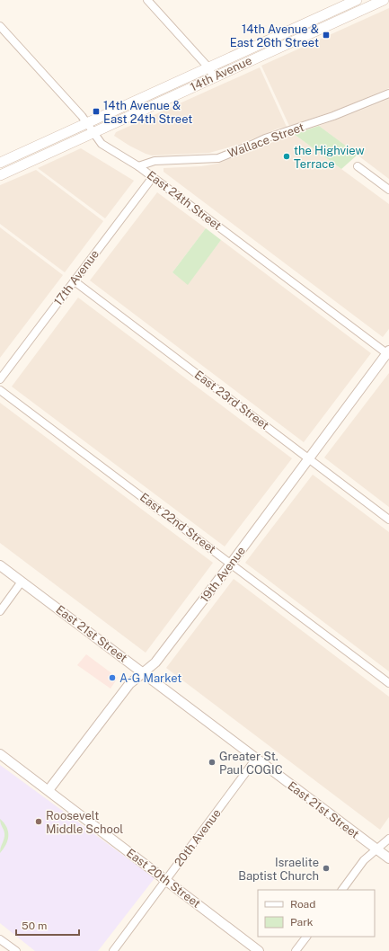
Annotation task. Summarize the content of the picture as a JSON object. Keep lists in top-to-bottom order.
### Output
{
  "streets": {
    "main road": ["14th Avenue"],
    "street": [
      "Wallace Street",
      "East 24th Street",
      "17th Avenue",
      "East 23rd Street",
      "East 22nd Street",
      "19th Avenue",
      "East 21st Street",
      "20th Avenue",
      "East 20th Street"
    ]
  },
  "crossings": [
    ["14th Avenue", "East 24th Street"],
    ["Wallace Street", "East 24th Street"],
    ["East 24th Street", "17th Avenue"],
    ["East 24th Street", "19th Avenue"],
    ["17th Avenue", "East 23rd Street"],
    ["East 23rd Street", "19th Avenue"],
    ["East 22nd Street", "19th Avenue"],
    ["19th Avenue", "East 21st Street"],
    ["19th Avenue", "East 20th Street"],
    ["East 21st Street", "20th Avenue"],
    ["20th Avenue", "East 20th Street"]
  ],
  "places": {
    "transit": ["14th Avenue & East 26th Street", "14th Avenue & East 24th Street"],
    "other": [
      "the Highview Terrace",
      "A-G Market",
      "Greater St. Paul COGIC",
      "Roosevelt Middle School",
      "Israelite Baptist Church"
    ]
  },
  "legend": ["Road", "Park"],
  "scale_bar": "50 m"
}
